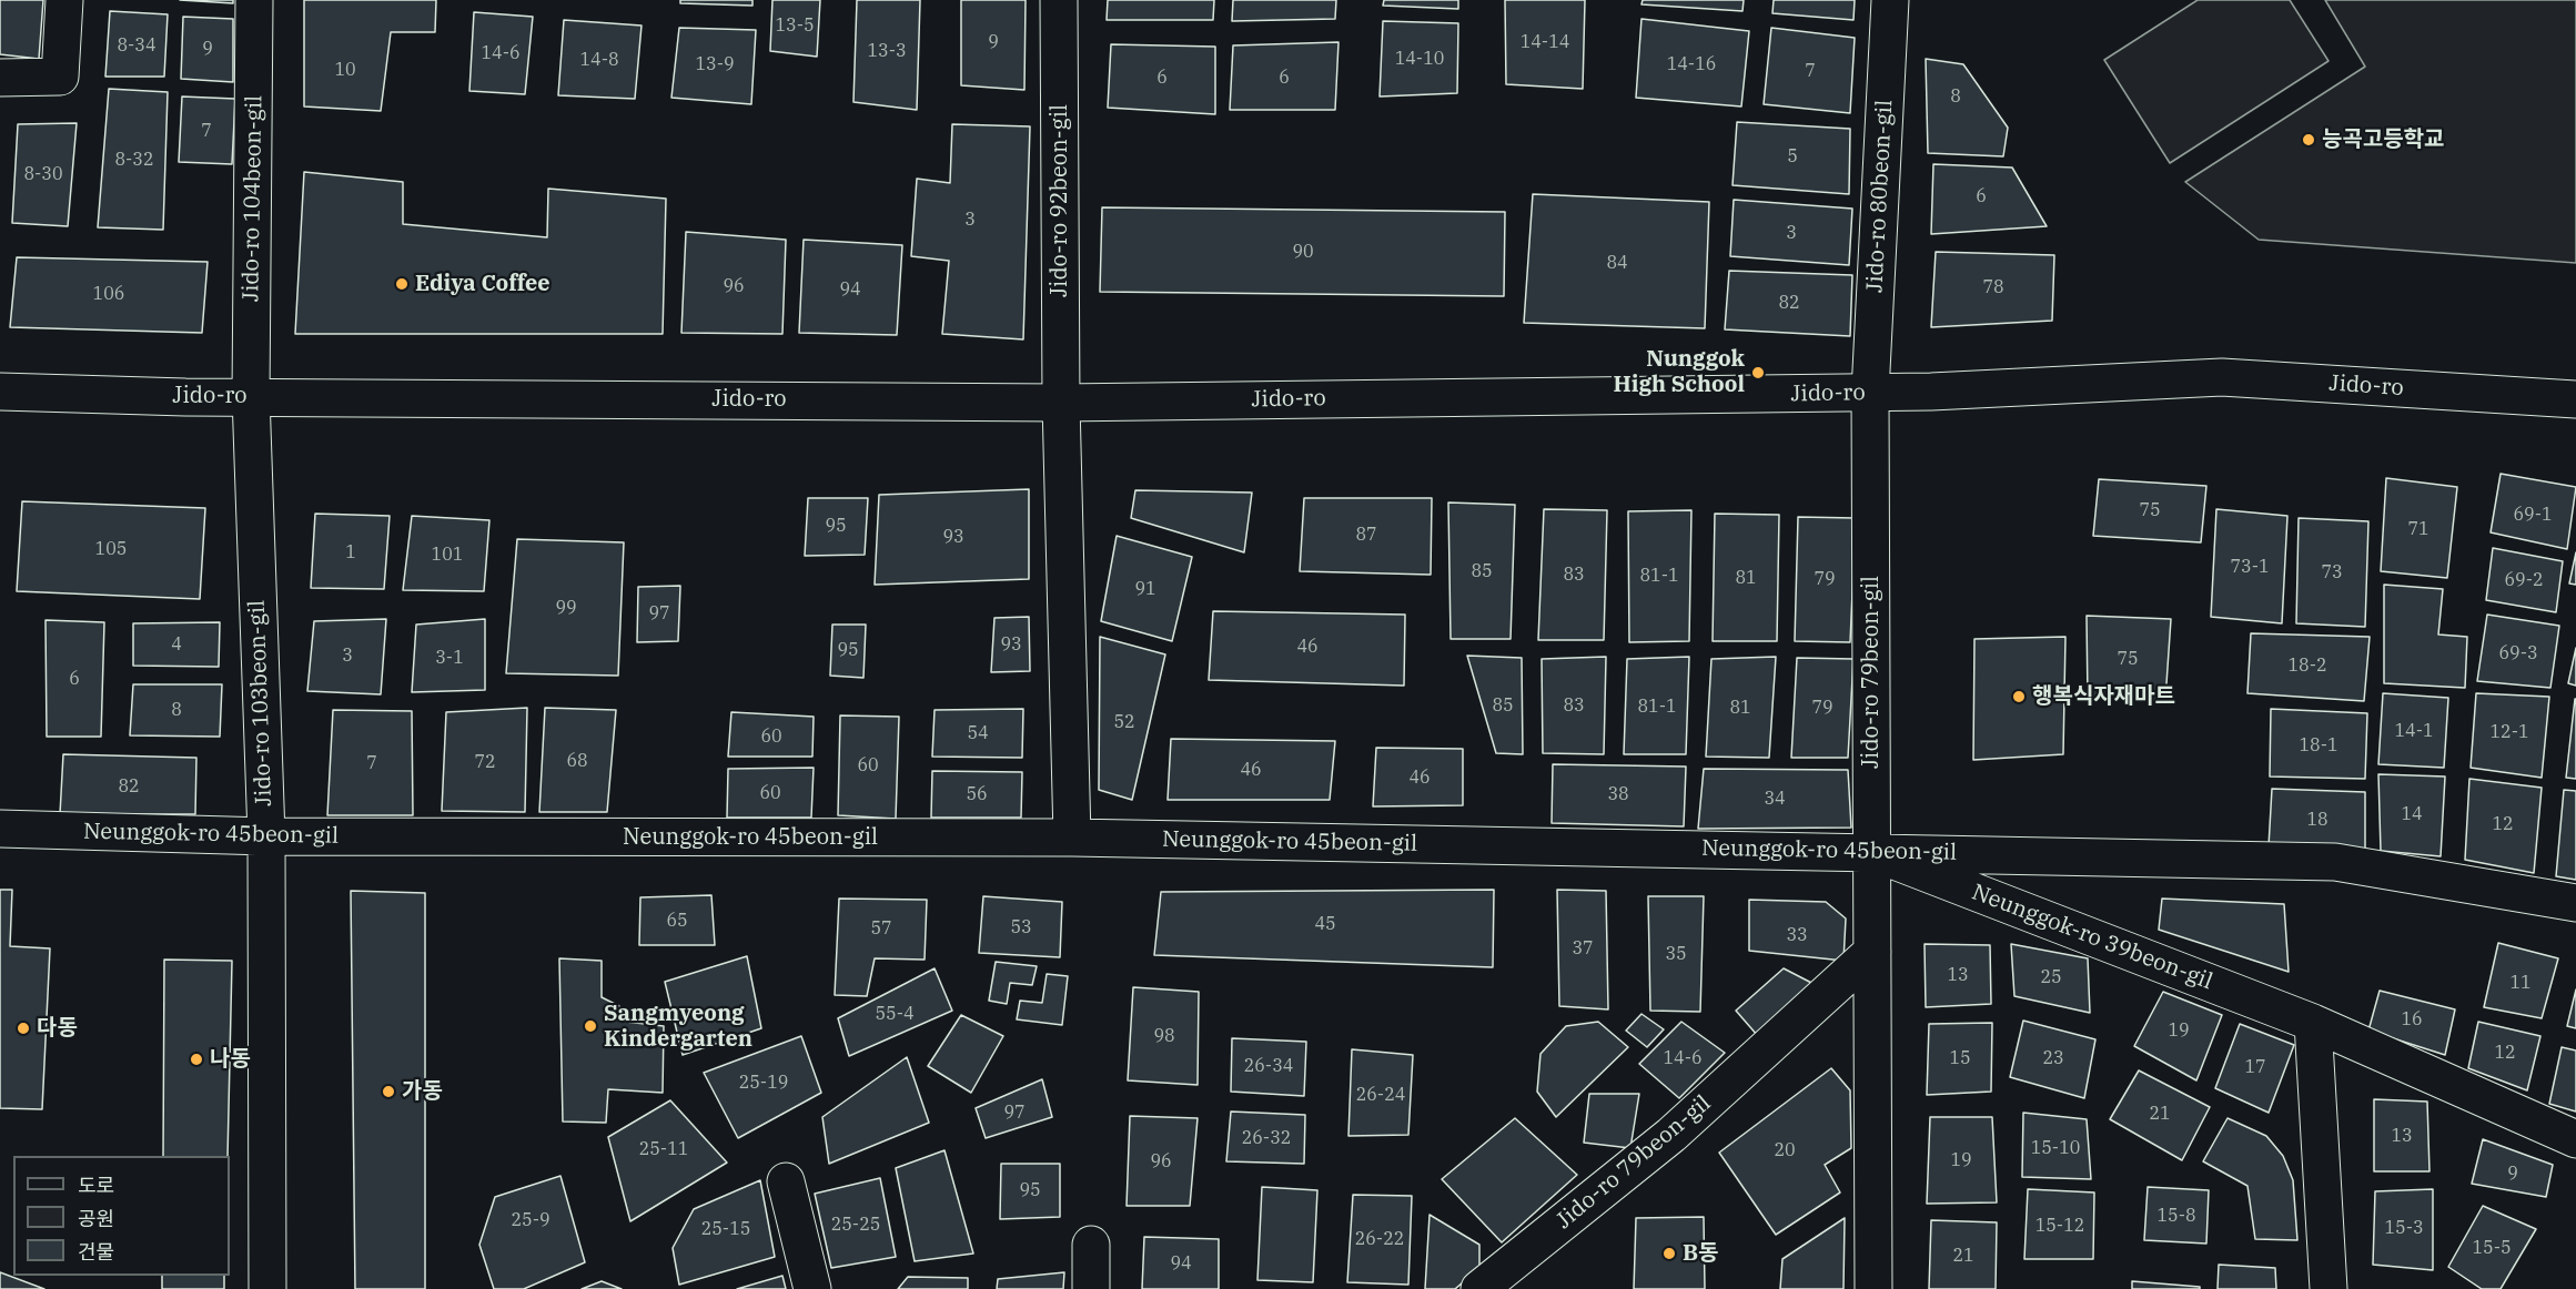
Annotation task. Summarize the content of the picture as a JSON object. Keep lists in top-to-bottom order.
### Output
{
  "streets": {
    "street": [
      "Jido-ro 80beon-gil",
      "Jido-ro 104beon-gil",
      "Jido-ro 92beon-gil",
      "Jido-ro",
      "Jido-ro 79beon-gil",
      "Jido-ro 103beon-gil",
      "Neunggok-ro 45beon-gil",
      "Neunggok-ro 39beon-gil"
    ]
  },
  "crossings": [
    ["Jido-ro 80beon-gil", "Jido-ro"],
    ["Jido-ro 80beon-gil", "Jido-ro 79beon-gil"],
    ["Jido-ro 104beon-gil", "Jido-ro"],
    ["Jido-ro 104beon-gil", "Jido-ro 103beon-gil"],
    ["Jido-ro 92beon-gil", "Jido-ro"],
    ["Jido-ro 92beon-gil", "Neunggok-ro 45beon-gil"],
    ["Jido-ro", "Jido-ro 79beon-gil"],
    ["Jido-ro", "Jido-ro 103beon-gil"],
    ["Jido-ro 79beon-gil", "Neunggok-ro 45beon-gil"],
    ["Jido-ro 79beon-gil", "Neunggok-ro 39beon-gil"],
    ["Jido-ro 103beon-gil", "Neunggok-ro 45beon-gil"],
    ["Neunggok-ro 45beon-gil", "Neunggok-ro 39beon-gil"]
  ],
  "places": [
    "능곡고등학교",
    "Ediya Coffee",
    "Nunggok High School",
    "행복식자재마트",
    "Sangmyeong Kindergarten",
    "다동",
    "나동",
    "가동",
    "B동"
  ],
  "house_numbers": [
    "13-5",
    "9",
    "14-14",
    "8-34",
    "9",
    "13-3",
    "14-6",
    "14-10",
    "14-8",
    "13-9",
    "14-16",
    "10",
    "7",
    "6",
    "6",
    "8",
    "7",
    "5",
    "8-32",
    "8-30",
    "6",
    "3",
    "3",
    "90",
    "84",
    "96",
    "78",
    "94",
    "106",
    "82",
    "75",
    "69-1",
    "95",
    "71",
    "87",
    "93",
    "105",
    "1",
    "101",
    "73-1",
    "85",
    "73",
    "83",
    "81-1",
    "81",
    "79",
    "69-2",
    "91",
    "99",
    "97",
    "4",
    "93",
    "46",
    "95",
    "69-3",
    "3",
    "3-1",
    "75",
    "18-2",
    "6",
    "85",
    "83",
    "81-1",
    "81",
    "79",
    "8",
    "52",
    "14-1",
    "12-1",
    "54",
    "60",
    "18-1",
    "68",
    "72",
    "7",
    "60",
    "46",
    "46",
    "82",
    "60",
    "56",
    "38",
    "34",
    "14",
    "18",
    "12",
    "65",
    "45",
    "53",
    "57",
    "33",
    "37",
    "35",
    "13",
    "25",
    "11",
    "55-4",
    "16",
    "19",
    "98",
    "12",
    "14-6",
    "15",
    "23",
    "26-34",
    "17",
    "25-19",
    "26-24",
    "97",
    "21",
    "13",
    "26-32",
    "15-10",
    "25-11",
    "20",
    "19",
    "96",
    "9",
    "95",
    "15-8",
    "25-9",
    "25-25",
    "15-12",
    "15-3",
    "25-15",
    "26-22",
    "15-5",
    "21",
    "94"
  ],
  "legend": ["도로", "공원", "건물"]
}
